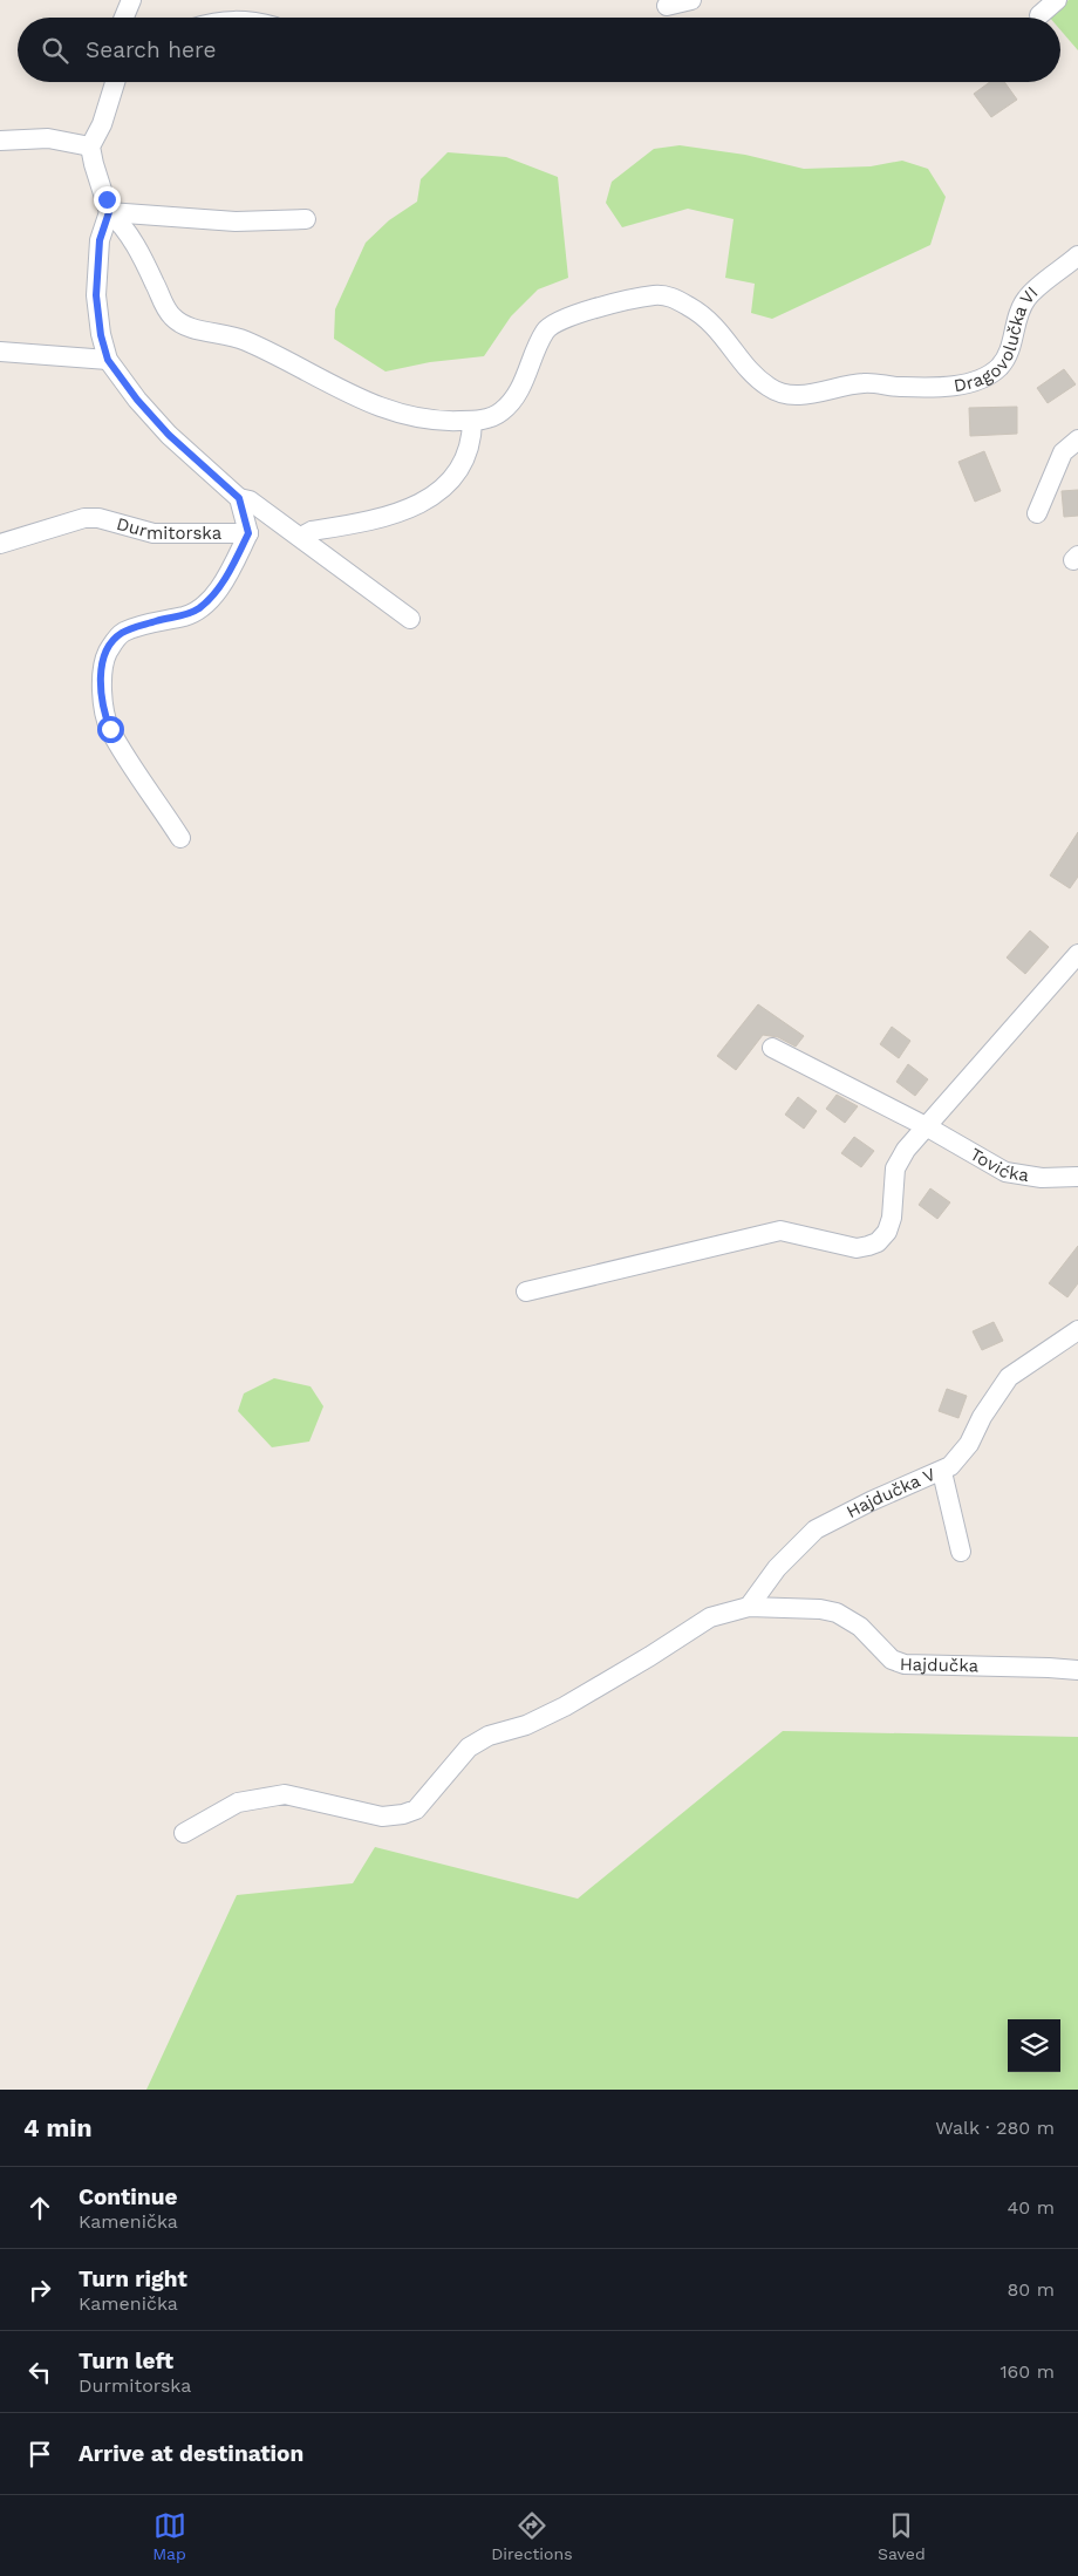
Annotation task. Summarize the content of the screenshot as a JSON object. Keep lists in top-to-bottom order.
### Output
{
  "streets": {
    "street": [
      "Dragovolučka VI",
      "Durmitorska",
      "Tovićka",
      "Hajdučka V",
      "Hajdučka"
    ]
  },
  "crossings": [
    ["Hajdučka V", "Hajdučka"]
  ],
  "page": {
    "search": "Search here",
    "heading": ["4 min", "Walk · 280 m"],
    "list": [
      ["Continue", "Kamenička", "40 m"],
      ["Turn right", "Kamenička", "80 m"],
      ["Turn left", "Durmitorska", "160 m"],
      "Arrive at destination"
    ],
    "nav": ["Map", "Directions", "Saved"]
  }
}
